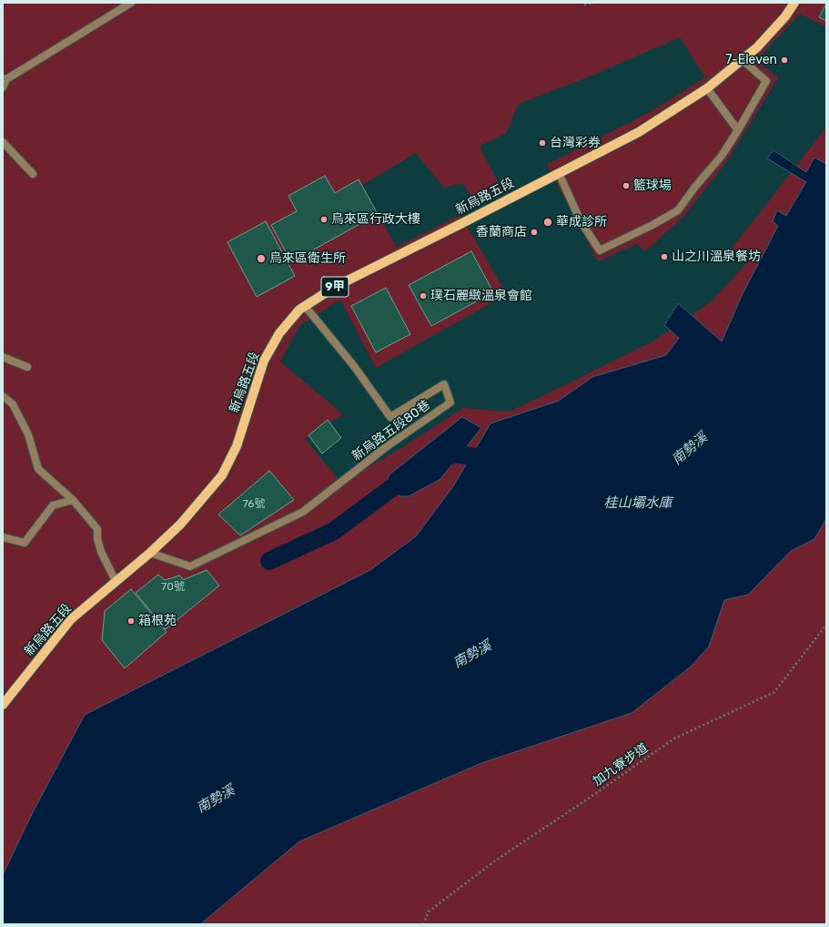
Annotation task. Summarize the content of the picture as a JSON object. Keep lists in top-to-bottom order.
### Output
{
  "streets": {
    "main road": ["新烏路五段", "9甲"],
    "street": ["新烏路五段80巷"],
    "path": ["加九寮步道"]
  },
  "crossings": [
    ["新烏路五段", "新烏路五段80巷"]
  ],
  "water": ["南勢溪", "桂山壩水庫"],
  "places": [
    "7-Eleven",
    "台灣彩券",
    "籃球場",
    "烏來區行政大樓",
    "華成診所",
    "香蘭商店",
    "山之川溫泉餐坊",
    "烏來區衛生所",
    "璞石麗緻溫泉會館",
    "箱根苑"
  ],
  "house_numbers": ["76號", "70號"]
}
